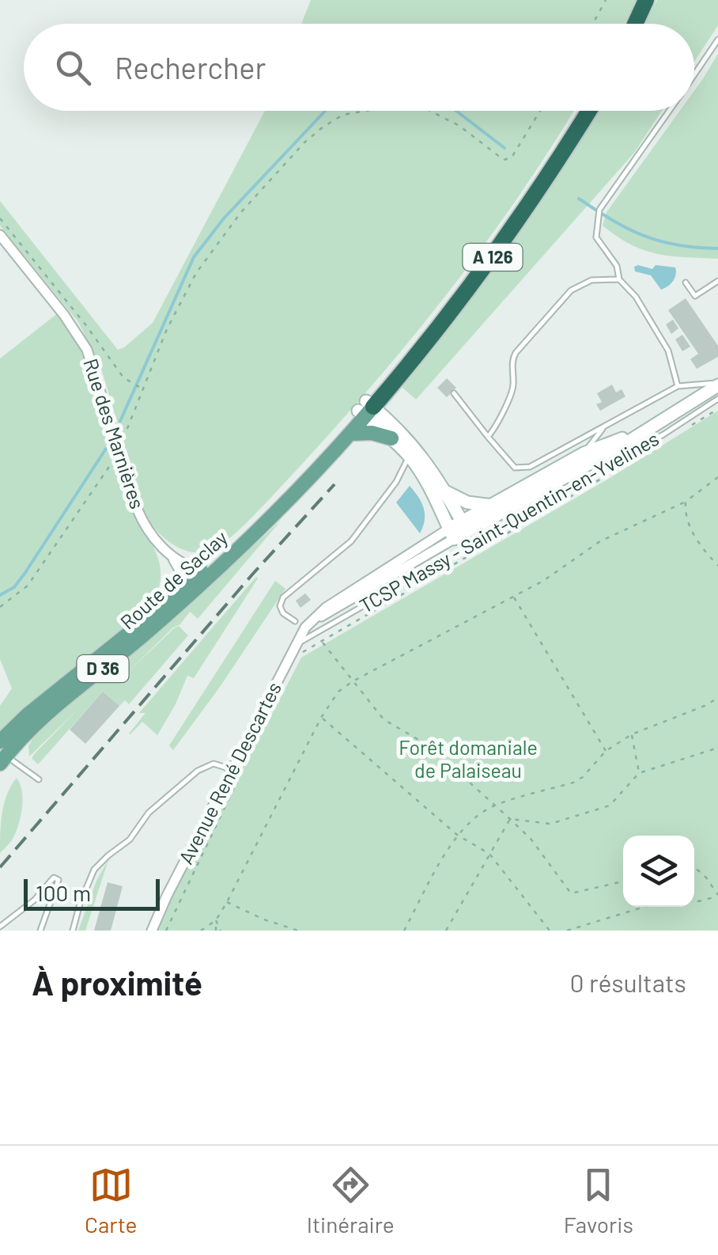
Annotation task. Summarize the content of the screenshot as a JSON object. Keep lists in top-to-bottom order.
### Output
{
  "streets": {
    "highway": ["A 126"],
    "main road": ["Route de Saclay", "D 36"],
    "street": ["Rue des Marnières", "Avenue René Descartes"],
    "lane": ["TCSP Massy - Saint-Quentin-en-Yvelines"]
  },
  "crossings": [
    ["A 126", "Route de Saclay"],
    ["Rue des Marnières", "Route de Saclay"],
    ["TCSP Massy - Saint-Quentin-en-Yvelines", "Avenue René Descartes"]
  ],
  "parks": ["Forêt domaniale de Palaiseau"],
  "scale_bar": "100 m",
  "page": {
    "search": "Rechercher",
    "scale": "100 m",
    "heading": ["À proximité", "0 résultats"],
    "nav": ["Carte", "Itinéraire", "Favoris"]
  }
}
